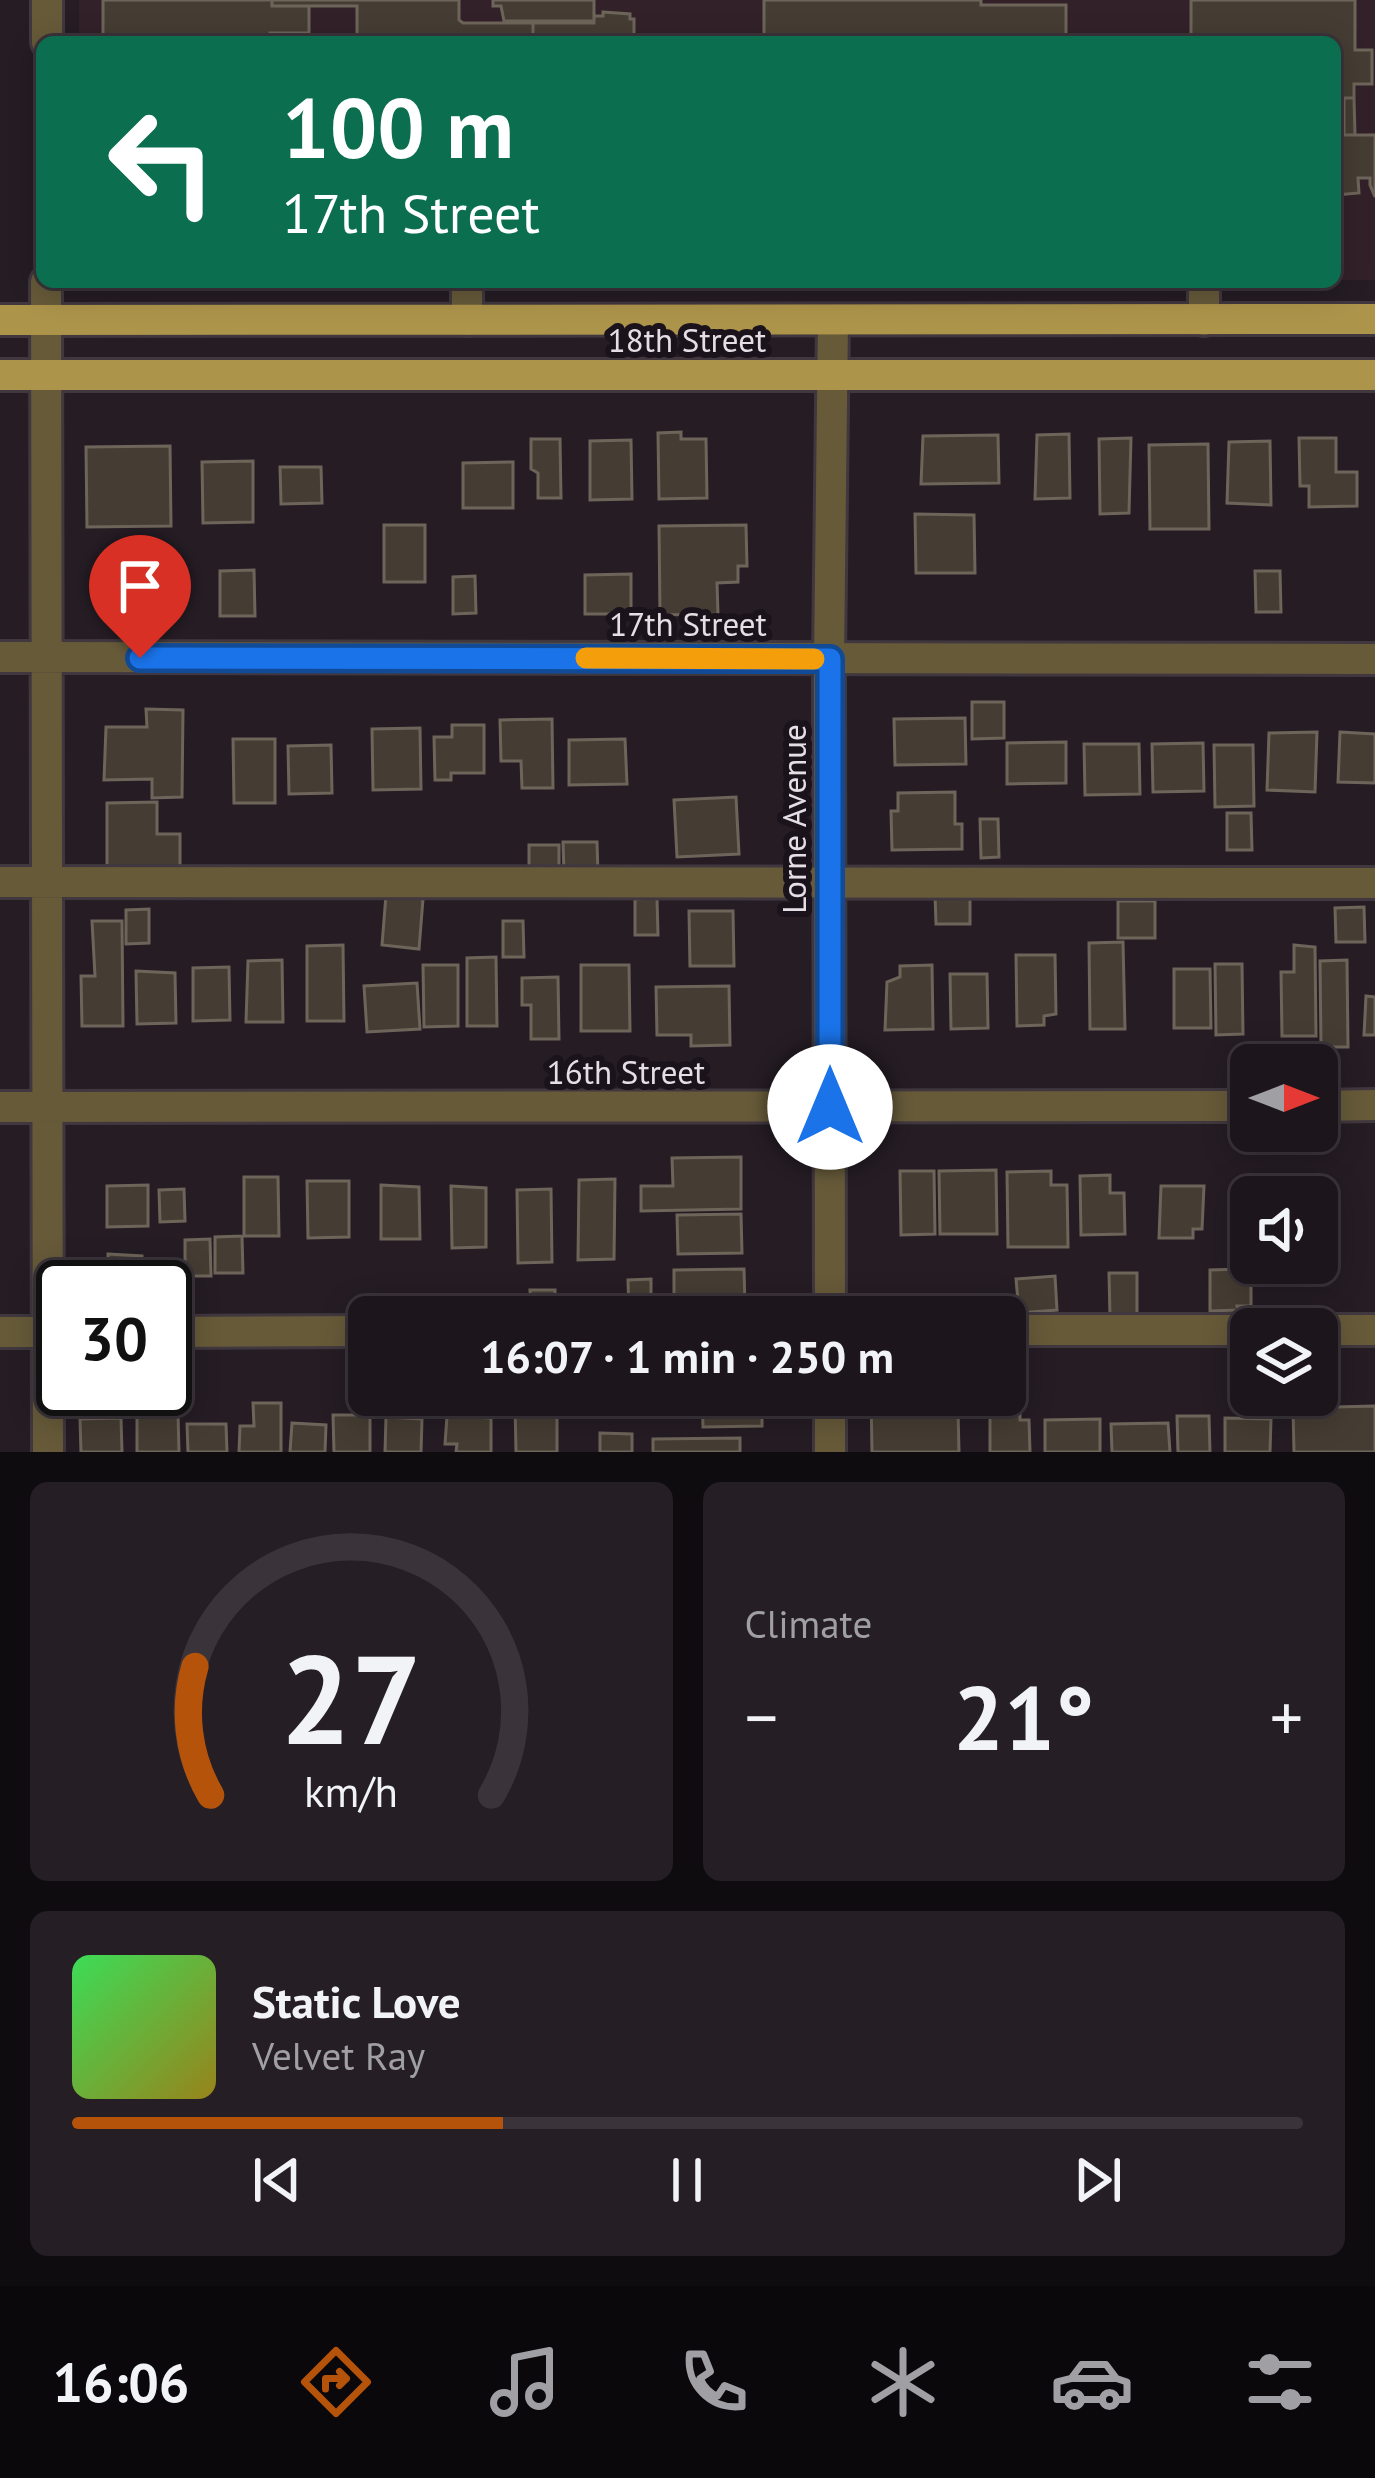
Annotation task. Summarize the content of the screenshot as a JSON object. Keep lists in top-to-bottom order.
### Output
{
  "streets": {
    "main road": ["18th Street"],
    "street": ["17th Street", "Lorne Avenue", "16th Street"]
  },
  "crossings": [
    ["18th Street", "Lorne Avenue"],
    ["17th Street", "Lorne Avenue"],
    ["Lorne Avenue", "16th Street"]
  ],
  "north": "right",
  "page": {
    "turn": ["100 m", "17th Street"],
    "limit": "30",
    "trip": "16:07 · 1 min · 250 m",
    "tile": "Climate",
    "heat": ["−", "21°", "+"],
    "song": ["Static Love", "Velvet Ray"],
    "tabs": "16:06",
    "gauge": ["27", "km/h"]
  }
}
